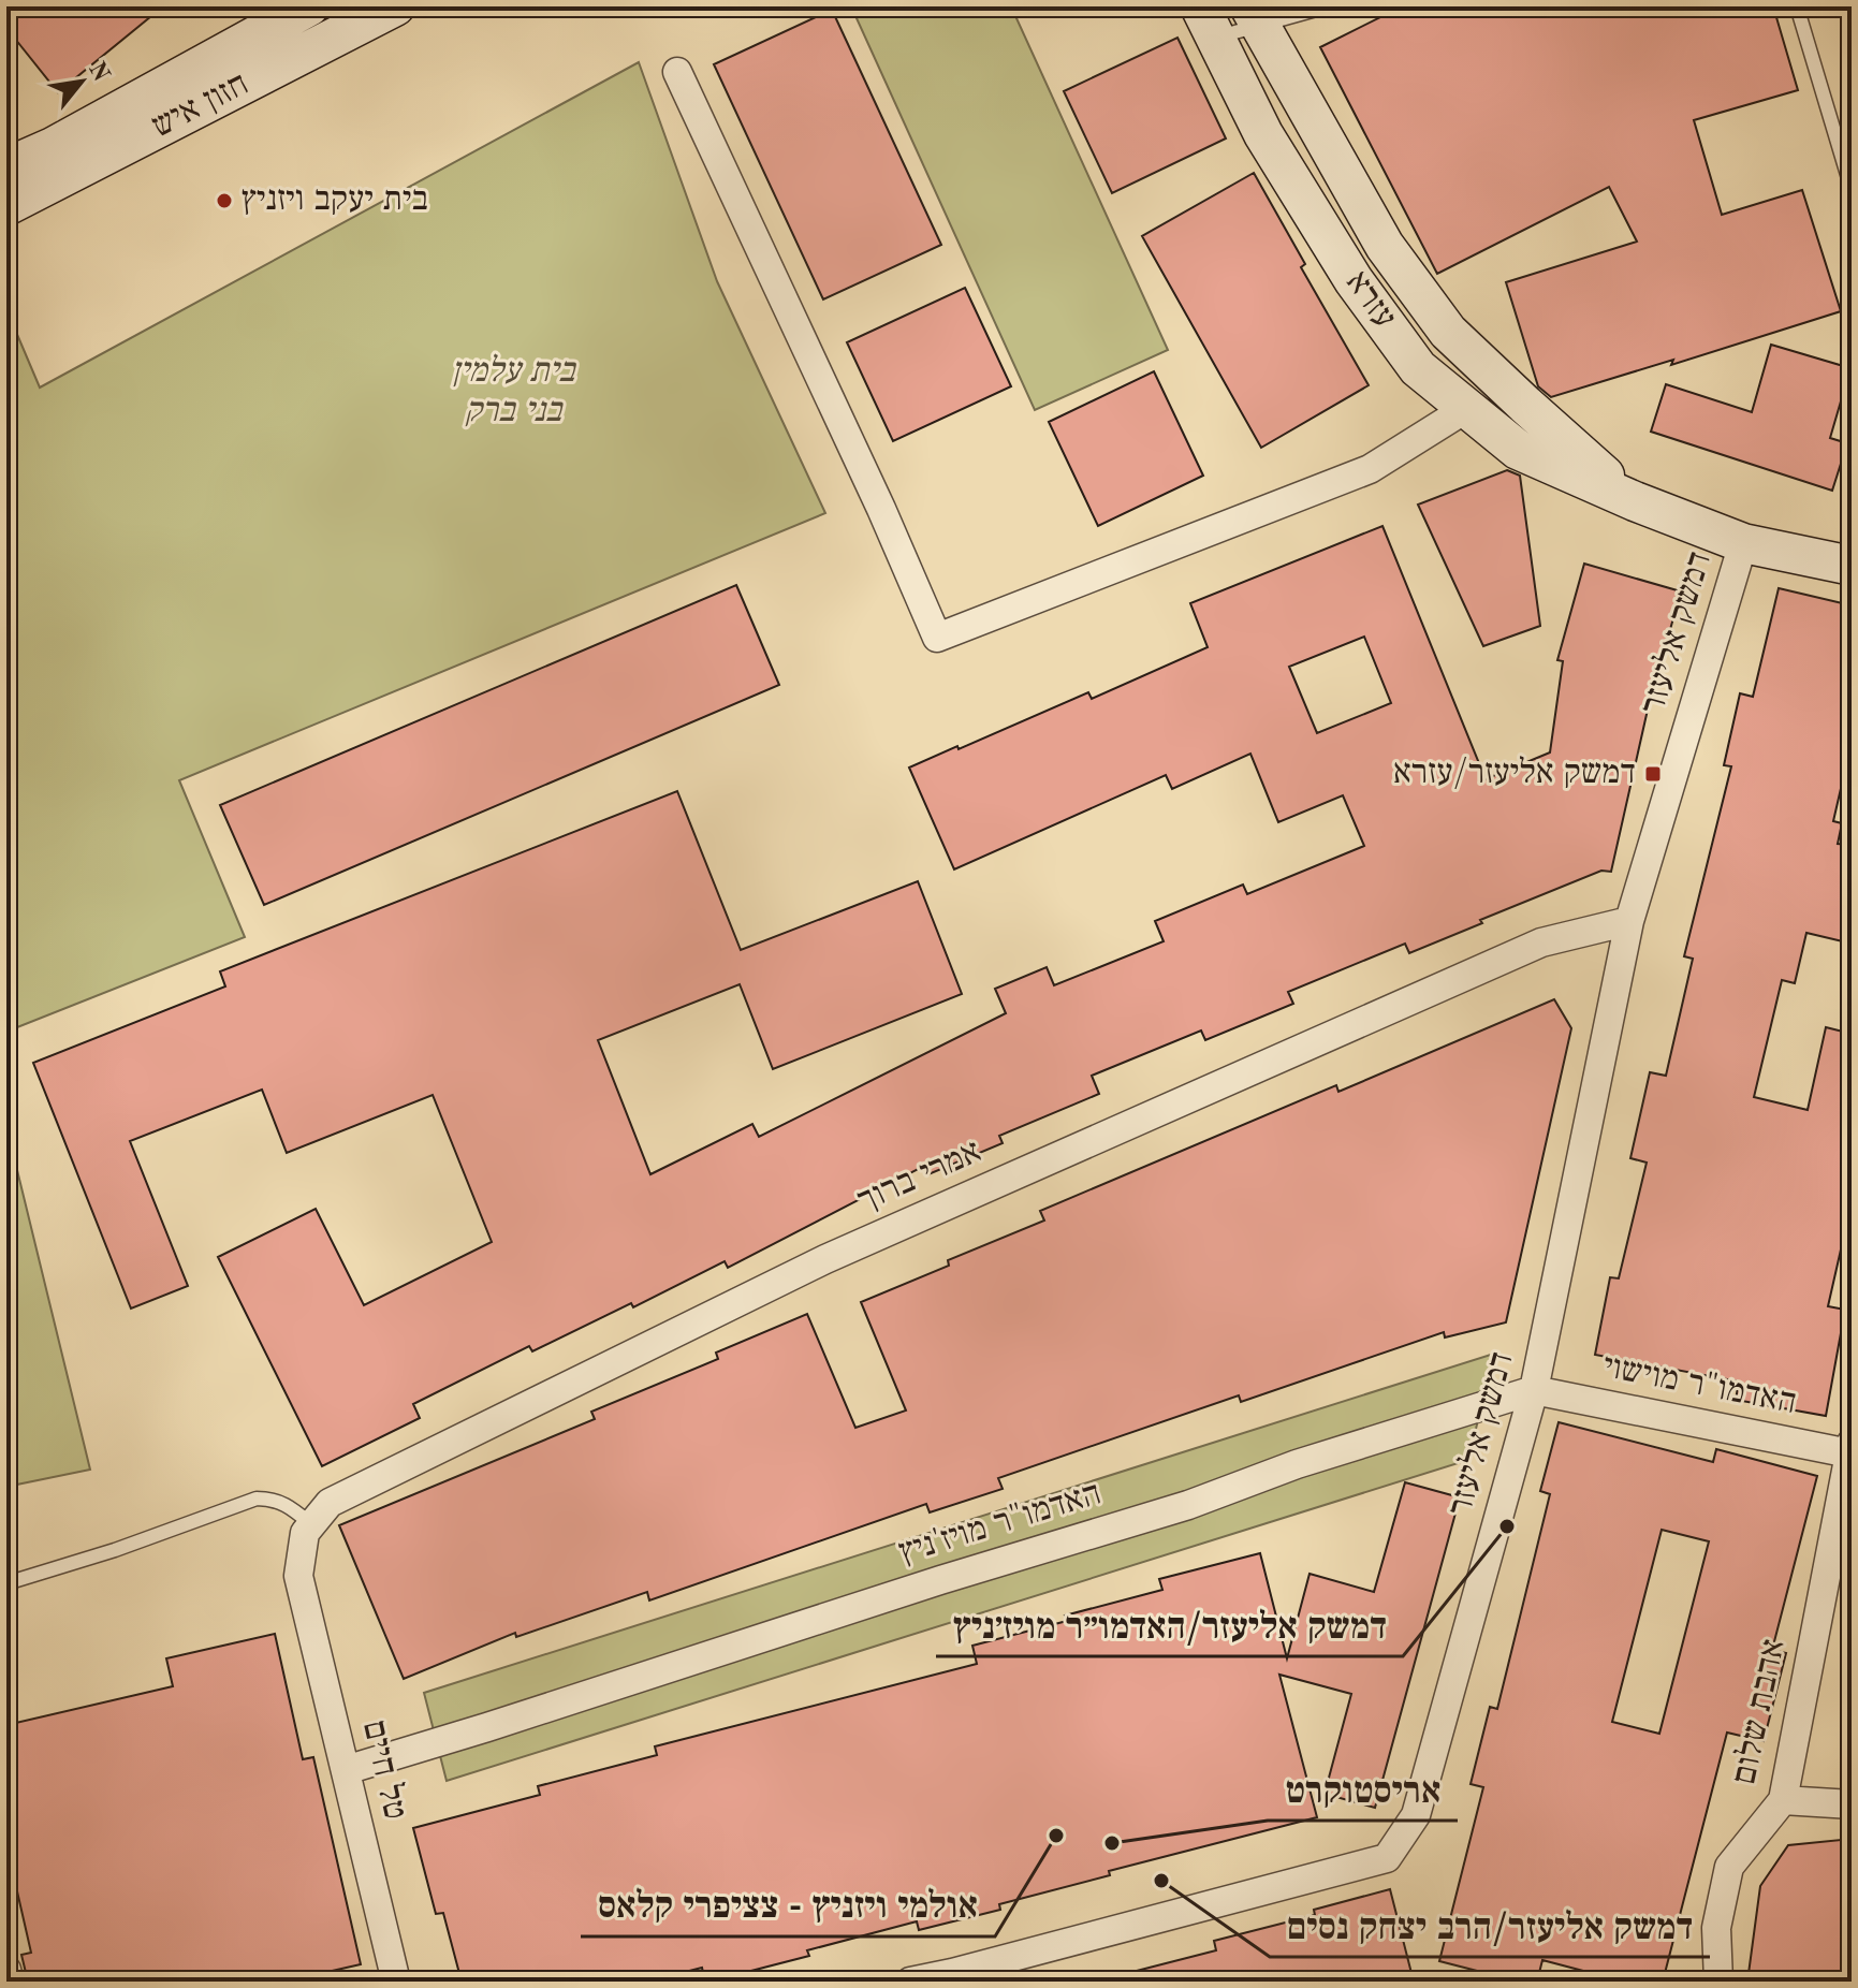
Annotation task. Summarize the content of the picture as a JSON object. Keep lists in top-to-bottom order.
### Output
{
  "streets": {
    "street": [
      "חזון איש",
      "עזרא",
      "דמשק אליעזר",
      "אמרי ברוך",
      "האדמו\"ר מוישוי",
      "האדמו\"ר מויז'ניץ",
      "אהבת שלום",
      "טל חיים"
    ]
  },
  "crossings": [
    ["עזרא", "דמשק אליעזר"],
    ["דמשק אליעזר", "אמרי ברוך"],
    ["דמשק אליעזר", "האדמו\"ר מוישוי"],
    ["דמשק אליעזר", "האדמו\"ר מויז'ניץ"],
    ["אמרי ברוך", "טל חיים"],
    ["האדמו\"ר מוישוי", "האדמו\"ר מויז'ניץ"],
    ["האדמו\"ר מוישוי", "אהבת שלום"],
    ["האדמו\"ר מויז'ניץ", "טל חיים"]
  ],
  "parks": ["בית עלמין בני ברק"],
  "places": {
    "other": [
      "בית יעקב ויזניץ",
      "דמשק אליעזר/האדמו״ר מויז׳ניץ",
      "אולמי ויזניץ - צציפרי קלאס",
      "אריסטוקרט",
      "דמשק אליעזר/הרב יצחק נסים"
    ],
    "transit": ["דמשק אליעזר/עזרא"]
  },
  "north": "top right"
}
